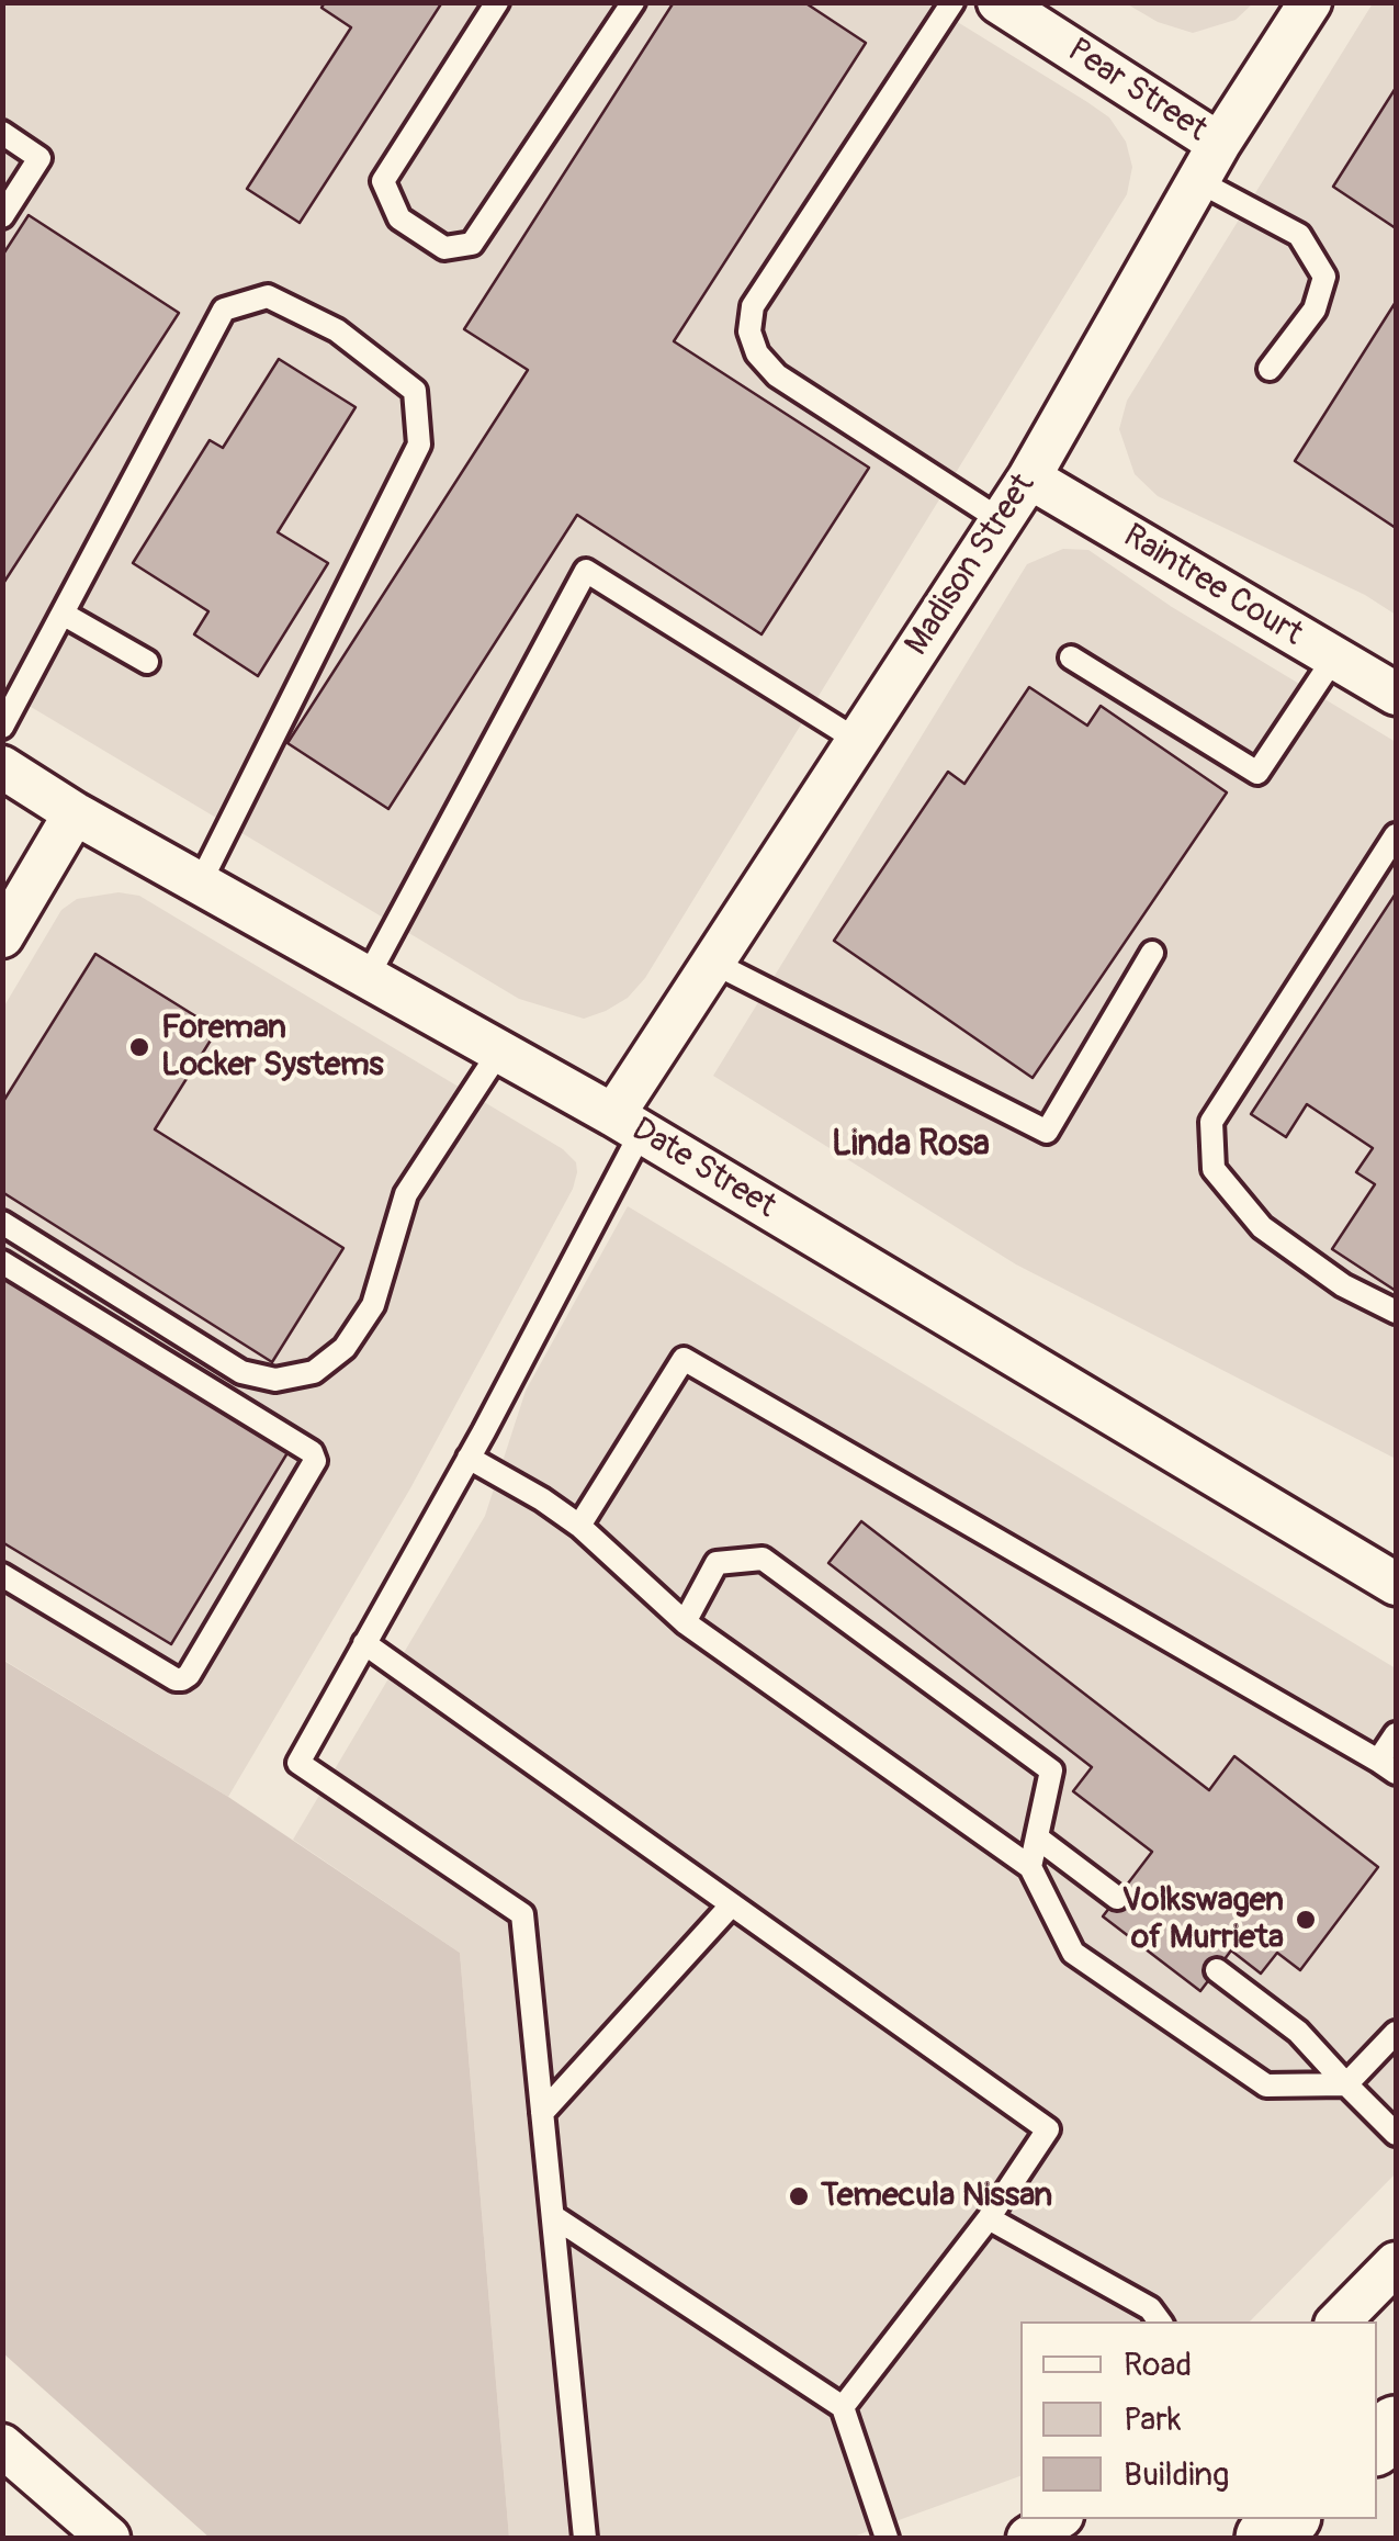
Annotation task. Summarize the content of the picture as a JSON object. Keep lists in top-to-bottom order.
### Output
{
  "streets": {
    "street": [
      "Pear Street",
      "Madison Street",
      "Raintree Court",
      "Date Street"
    ]
  },
  "crossings": [
    ["Pear Street", "Madison Street"],
    ["Madison Street", "Raintree Court"],
    ["Madison Street", "Date Street"]
  ],
  "districts": ["Linda Rosa"],
  "places": ["Foreman Locker Systems", "Volkswagen of Murrieta", "Temecula Nissan"],
  "legend": ["Road", "Park", "Building"]
}
